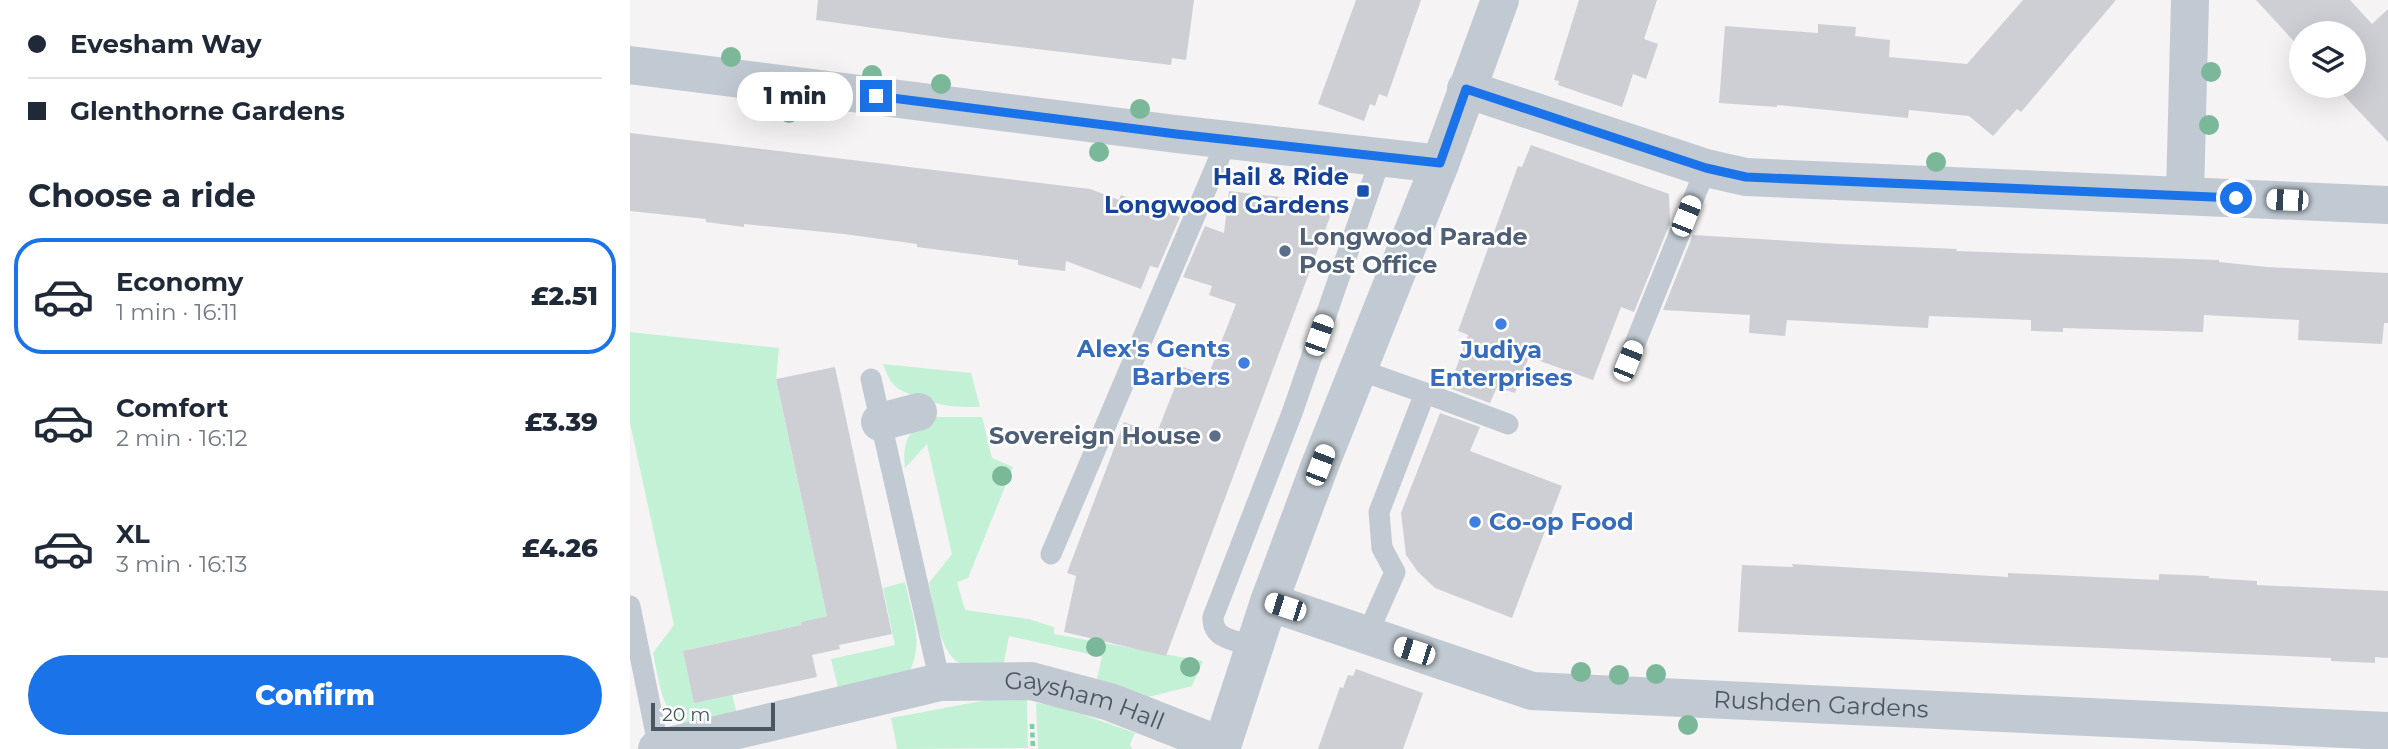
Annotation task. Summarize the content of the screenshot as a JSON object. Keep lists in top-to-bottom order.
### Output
{
  "streets": {
    "street": ["Gaysham Hall", "Rushden Gardens"]
  },
  "places": {
    "transit": ["Hail & Ride Longwood Gardens"],
    "other": [
      "Longwood Parade Post Office",
      "Judiya Enterprises",
      "Alex's Gents Barbers",
      "Sovereign House",
      "Co-op Food"
    ]
  },
  "scale_bar": "20 m",
  "page": {
    "banner": ["Evesham Way", "Glenthorne Gardens"],
    "bubble": "1 min",
    "heading": "Choose a ride",
    "list": [
      {
        "name": "Economy",
        "note": "1 min · 16:11",
        "value": "£2.51"
      },
      {
        "name": "Comfort",
        "note": "2 min · 16:12",
        "value": "£3.39"
      },
      {
        "name": "XL",
        "note": "3 min · 16:13",
        "value": "£4.26"
      }
    ],
    "buttons": "Confirm",
    "scale": "20 m"
  }
}
